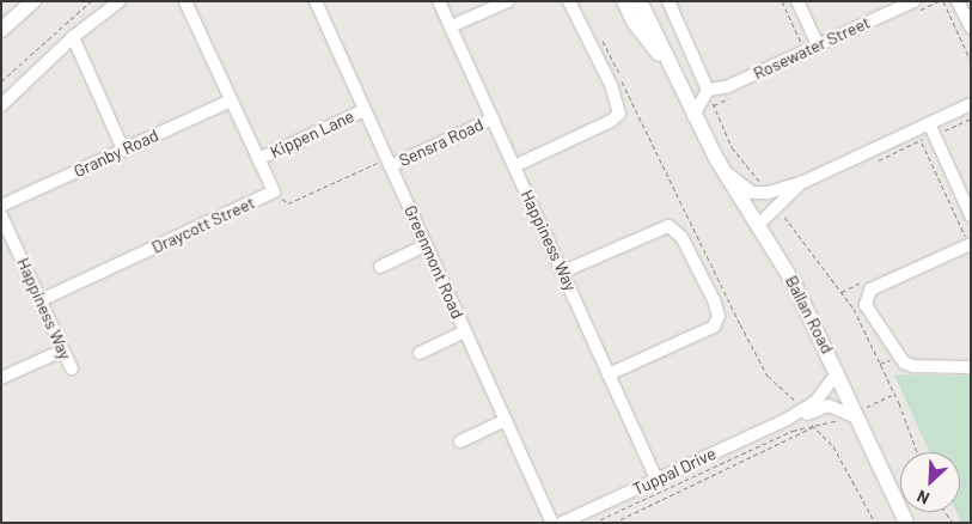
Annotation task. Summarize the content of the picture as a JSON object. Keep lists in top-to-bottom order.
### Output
{
  "streets": {
    "main road": ["Ballan Road"],
    "street": [
      "Rosewater Street",
      "Kippen Lane",
      "Sensra Road",
      "Granby Road",
      "Draycott Street",
      "Happiness Way",
      "Greenmont Road",
      "Tuppal Drive"
    ]
  },
  "crossings": [
    ["Kippen Lane", "Draycott Street"],
    ["Kippen Lane", "Greenmont Road"],
    ["Sensra Road", "Happiness Way"],
    ["Sensra Road", "Greenmont Road"],
    ["Granby Road", "Draycott Street"],
    ["Draycott Street", "Happiness Way"],
    ["Happiness Way", "Tuppal Drive"],
    ["Ballan Road", "Tuppal Drive"]
  ],
  "north": "bottom left"
}
